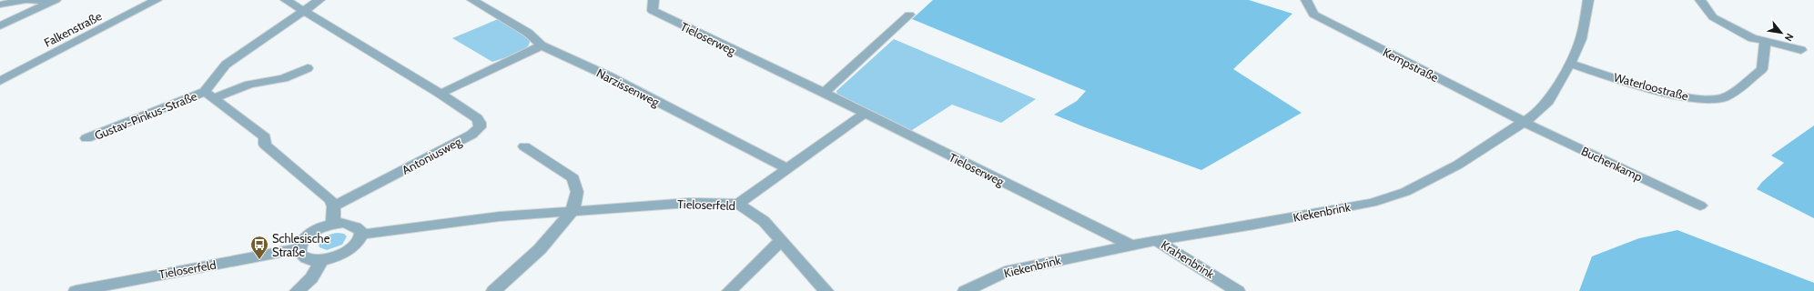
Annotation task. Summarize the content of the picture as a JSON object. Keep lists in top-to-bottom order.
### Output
{
  "streets": {
    "street": [
      "Falkenstraße",
      "Tieloserweg",
      "Kempstraße",
      "Waterloostraße",
      "Narzissenweg",
      "Gustav-Pinkus-Straße",
      "Antoniusweg",
      "Buchenkamp",
      "Tieloserfeld",
      "Kiekenbrink",
      "Krahenbrink"
    ]
  },
  "crossings": [
    ["Tieloserweg", "Kiekenbrink"],
    ["Kempstraße", "Buchenkamp"],
    ["Kempstraße", "Kiekenbrink"],
    ["Waterloostraße", "Kiekenbrink"],
    ["Gustav-Pinkus-Straße", "Antoniusweg"],
    ["Buchenkamp", "Kiekenbrink"],
    ["Kiekenbrink", "Krahenbrink"]
  ],
  "places": {
    "bus stop": ["Schlesische Straße"]
  },
  "north": "bottom right"
}
